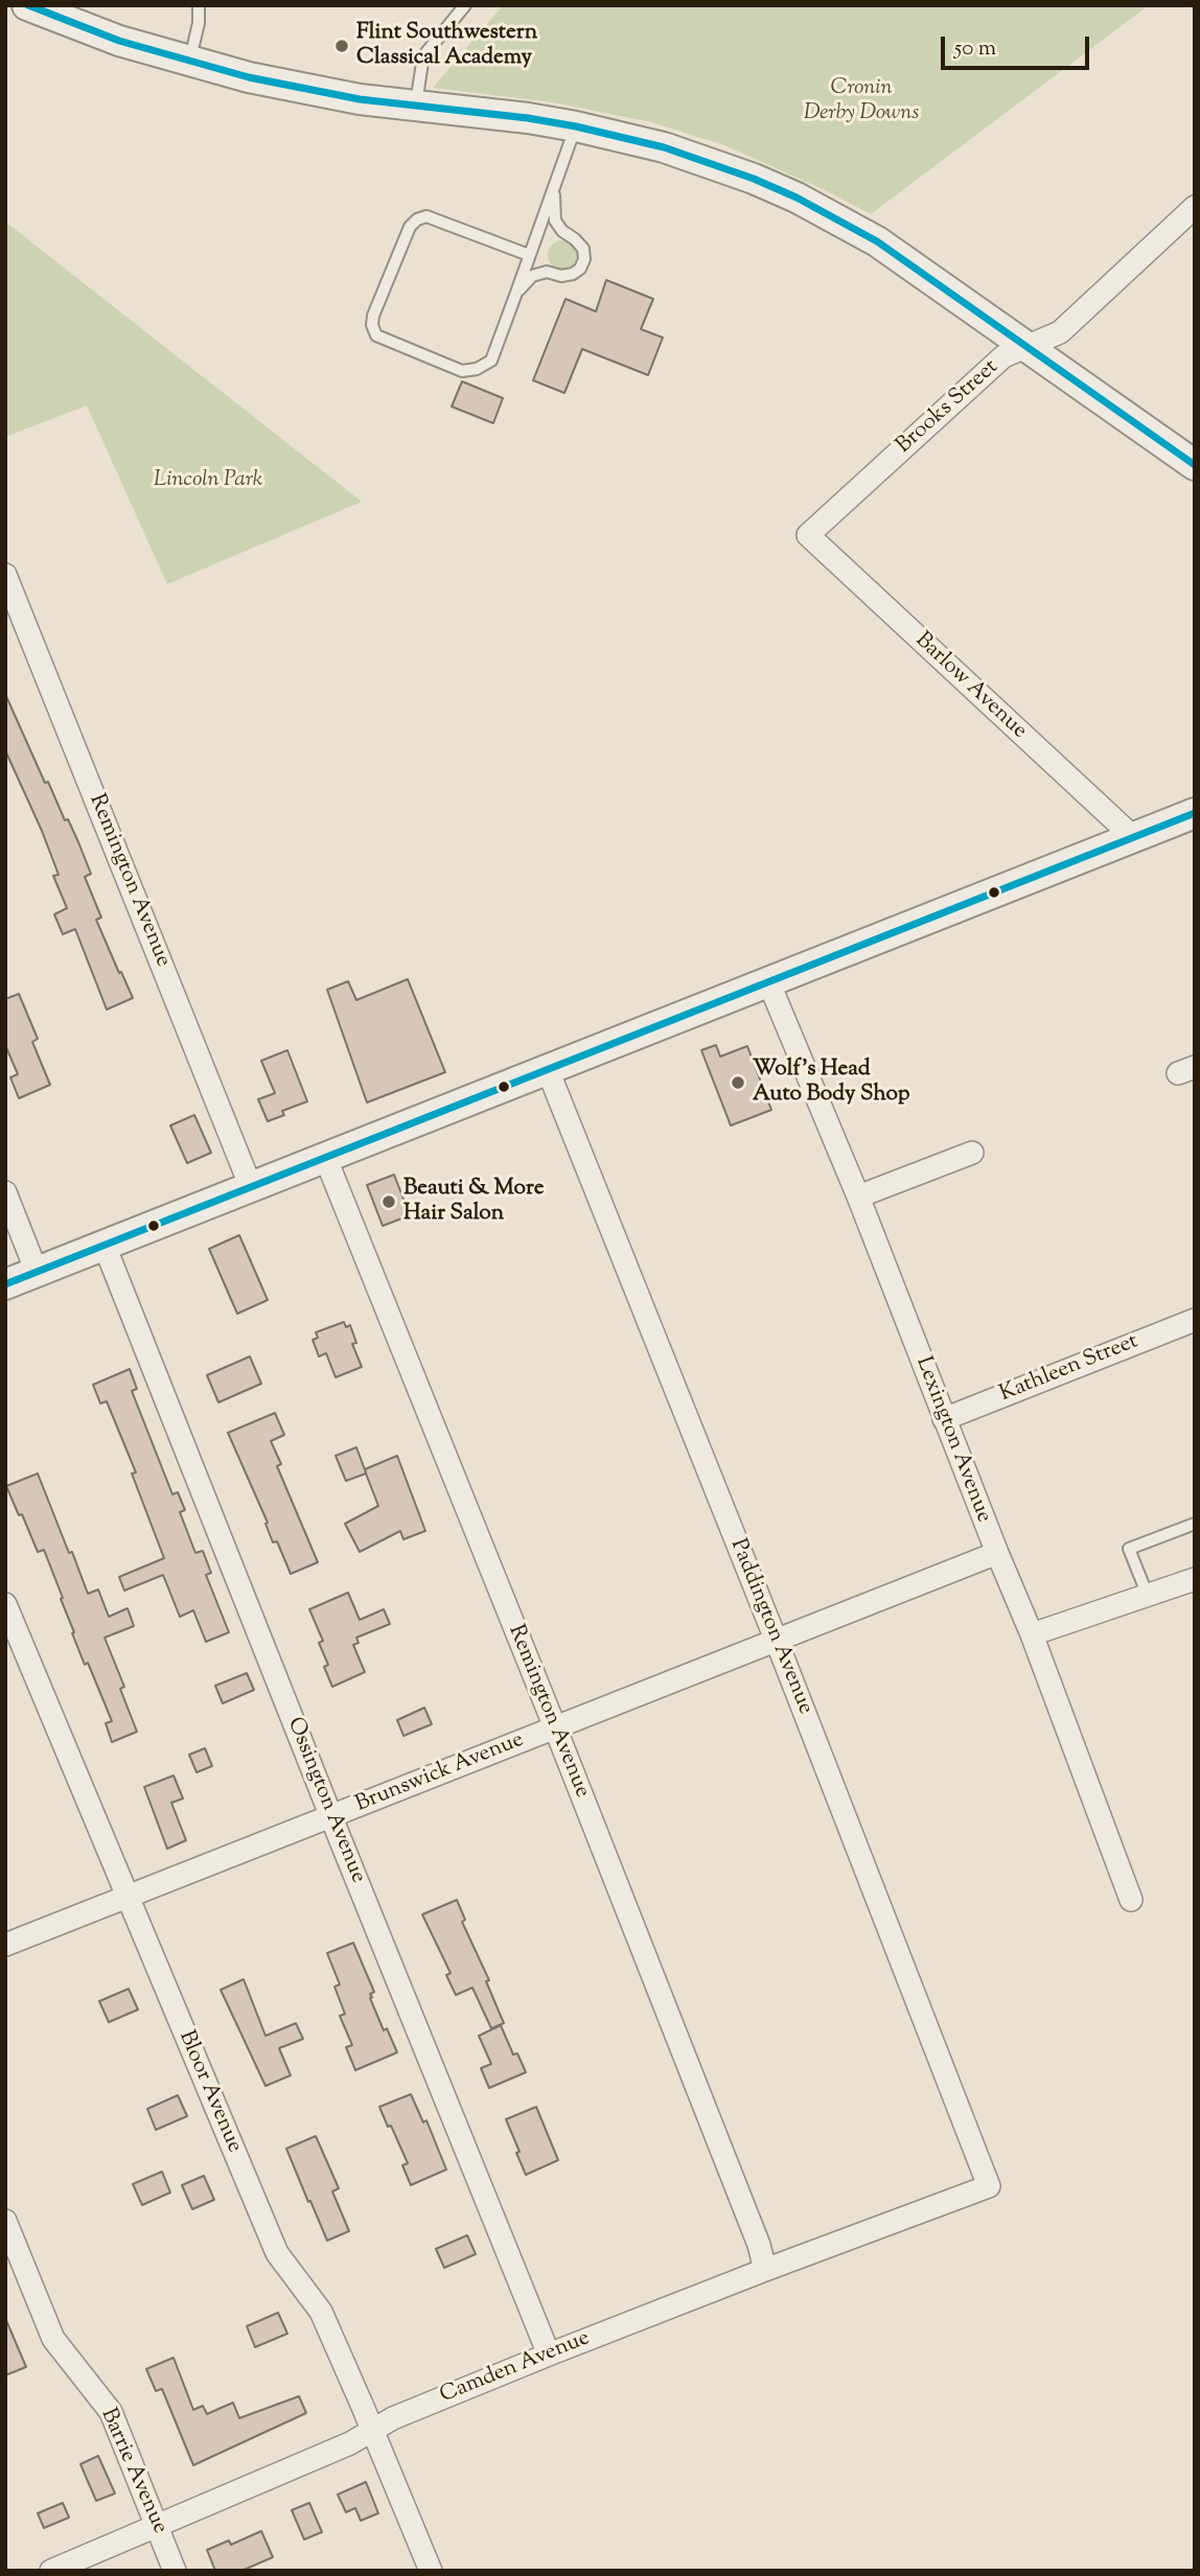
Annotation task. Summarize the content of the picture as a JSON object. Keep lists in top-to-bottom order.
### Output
{
  "streets": {
    "street": [
      "Brooks Street",
      "Barlow Avenue",
      "Remington Avenue",
      "Kathleen Street",
      "Lexington Avenue",
      "Paddington Avenue",
      "Brunswick Avenue",
      "Ossington Avenue",
      "Bloor Avenue",
      "Camden Avenue",
      "Barrie Avenue"
    ]
  },
  "crossings": [
    ["Brooks Street", "Barlow Avenue"],
    ["Remington Avenue", "Brunswick Avenue"],
    ["Remington Avenue", "Camden Avenue"],
    ["Kathleen Street", "Lexington Avenue"],
    ["Lexington Avenue", "Brunswick Avenue"],
    ["Paddington Avenue", "Brunswick Avenue"],
    ["Paddington Avenue", "Camden Avenue"],
    ["Brunswick Avenue", "Ossington Avenue"],
    ["Brunswick Avenue", "Bloor Avenue"],
    ["Ossington Avenue", "Camden Avenue"],
    ["Bloor Avenue", "Camden Avenue"],
    ["Camden Avenue", "Barrie Avenue"]
  ],
  "parks": ["Cronin Derby Downs", "Lincoln Park"],
  "places": ["Flint Southwestern Classical Academy", "Wolf's Head Auto Body Shop", "Beauti & More Hair Salon"],
  "scale_bar": "50 m"
}
